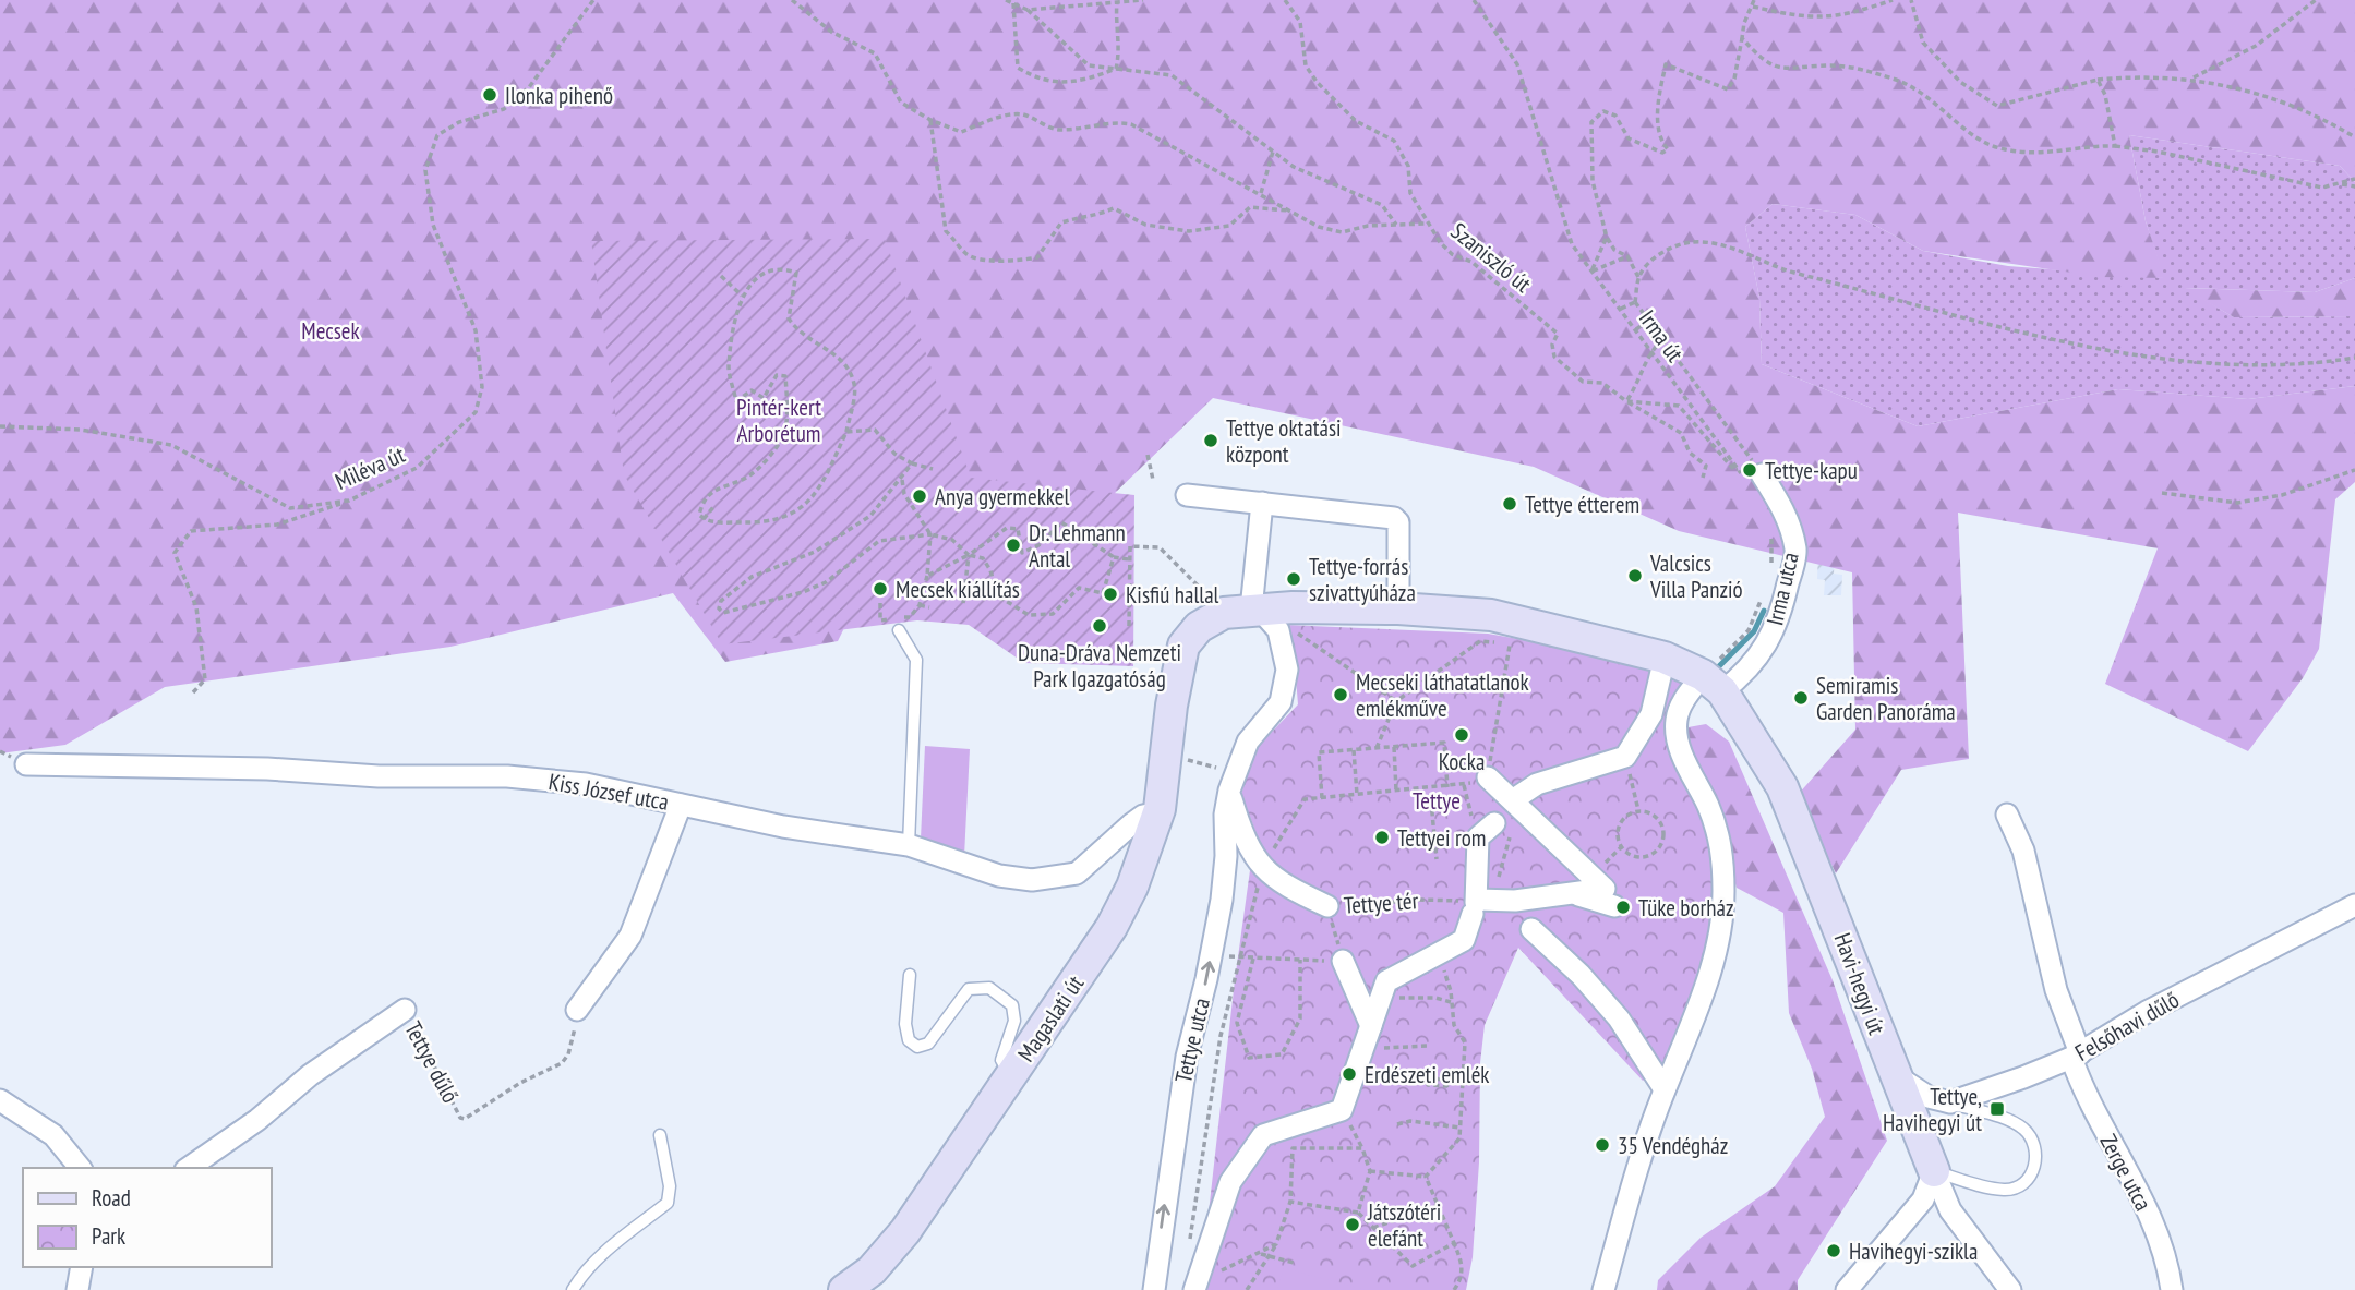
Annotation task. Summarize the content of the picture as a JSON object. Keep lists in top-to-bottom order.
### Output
{
  "streets": {
    "street": [
      "Irma utca",
      "Kiss József utca",
      "Tettye tér",
      "Havi-hegyi út",
      "Magaslati út",
      "Felsőhavi dűlő",
      "Tettye utca",
      "Tettye dűlő",
      "Zerge utca"
    ],
    "path": ["Szaniszló út", "Irma út", "Miléva út"]
  },
  "crossings": [
    ["Szaniszló út", "Irma út"],
    ["Irma út", "Irma utca"],
    ["Irma utca", "Havi-hegyi út"],
    ["Kiss József utca", "Magaslati út"],
    ["Tettye tér", "Tettye utca"],
    ["Felsőhavi dűlő", "Zerge utca"]
  ],
  "one_way": ["Tettye utca"],
  "parks": ["Mecsek", "Pintér-kert Arborétum", "Tettye"],
  "places": {
    "other": [
      "Ilonka pihenő",
      "Tettye oktatási központ",
      "Tettye-kapu",
      "Anya gyermekkel",
      "Tettye étterem",
      "Dr. Lehmann Antal",
      "Valcsics Villa Panzió",
      "Tettye-forrás szivattyúháza",
      "Mecsek kiállítás",
      "Kisfiú hallal",
      "Duna-Dráva Nemzeti Park Igazgatóság",
      "Mecseki láthatatlanok emlékműve",
      "Semiramis Garden Panoráma",
      "Kocka",
      "Tettyei rom",
      "Tüke borház",
      "Erdészeti emlék",
      "35 Vendégház",
      "Játszótéri elefánt",
      "Havihegyi-szikla"
    ],
    "transit": ["Tettye, Havihegyi út"]
  },
  "legend": ["Road", "Park"]
}
